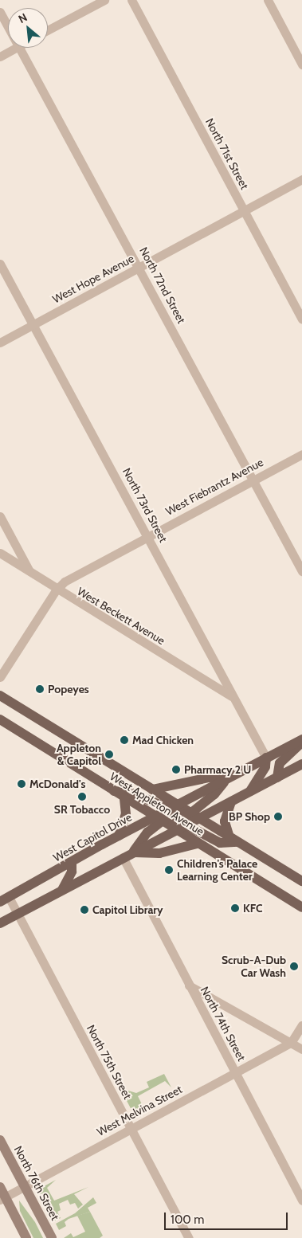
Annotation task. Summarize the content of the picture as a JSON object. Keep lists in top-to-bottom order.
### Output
{
  "streets": {
    "main road": ["West Appleton Avenue", "West Capitol Drive", "North 76th Street"],
    "street": [
      "North 71st Street",
      "West Hope Avenue",
      "North 72nd Street",
      "West Fiebrantz Avenue",
      "North 73rd Street",
      "West Beckett Avenue",
      "North 74th Street",
      "North 75th Street",
      "West Melvina Street"
    ]
  },
  "crossings": [
    ["North 71st Street", "West Hope Avenue"],
    ["West Hope Avenue", "North 72nd Street"],
    ["West Hope Avenue", "North 73rd Street"],
    ["North 72nd Street", "West Fiebrantz Avenue"],
    ["West Fiebrantz Avenue", "North 73rd Street"],
    ["West Fiebrantz Avenue", "West Beckett Avenue"],
    ["North 73rd Street", "West Beckett Avenue"],
    ["North 73rd Street", "West Capitol Drive"],
    ["West Appleton Avenue", "West Capitol Drive"],
    ["West Capitol Drive", "North 75th Street"],
    ["North 74th Street", "West Melvina Street"],
    ["North 75th Street", "West Melvina Street"],
    ["West Melvina Street", "North 76th Street"]
  ],
  "places": [
    "Popeyes",
    "Mad Chicken",
    "Appleton & Capitol",
    "Pharmacy 2 U",
    "McDonald's",
    "SR Tobacco",
    "BP Shop",
    "Children's Palace Learning Center",
    "KFC",
    "Capitol Library",
    "Scrub-A-Dub Car Wash"
  ],
  "scale_bar": "100 m",
  "north": "top left"
}
